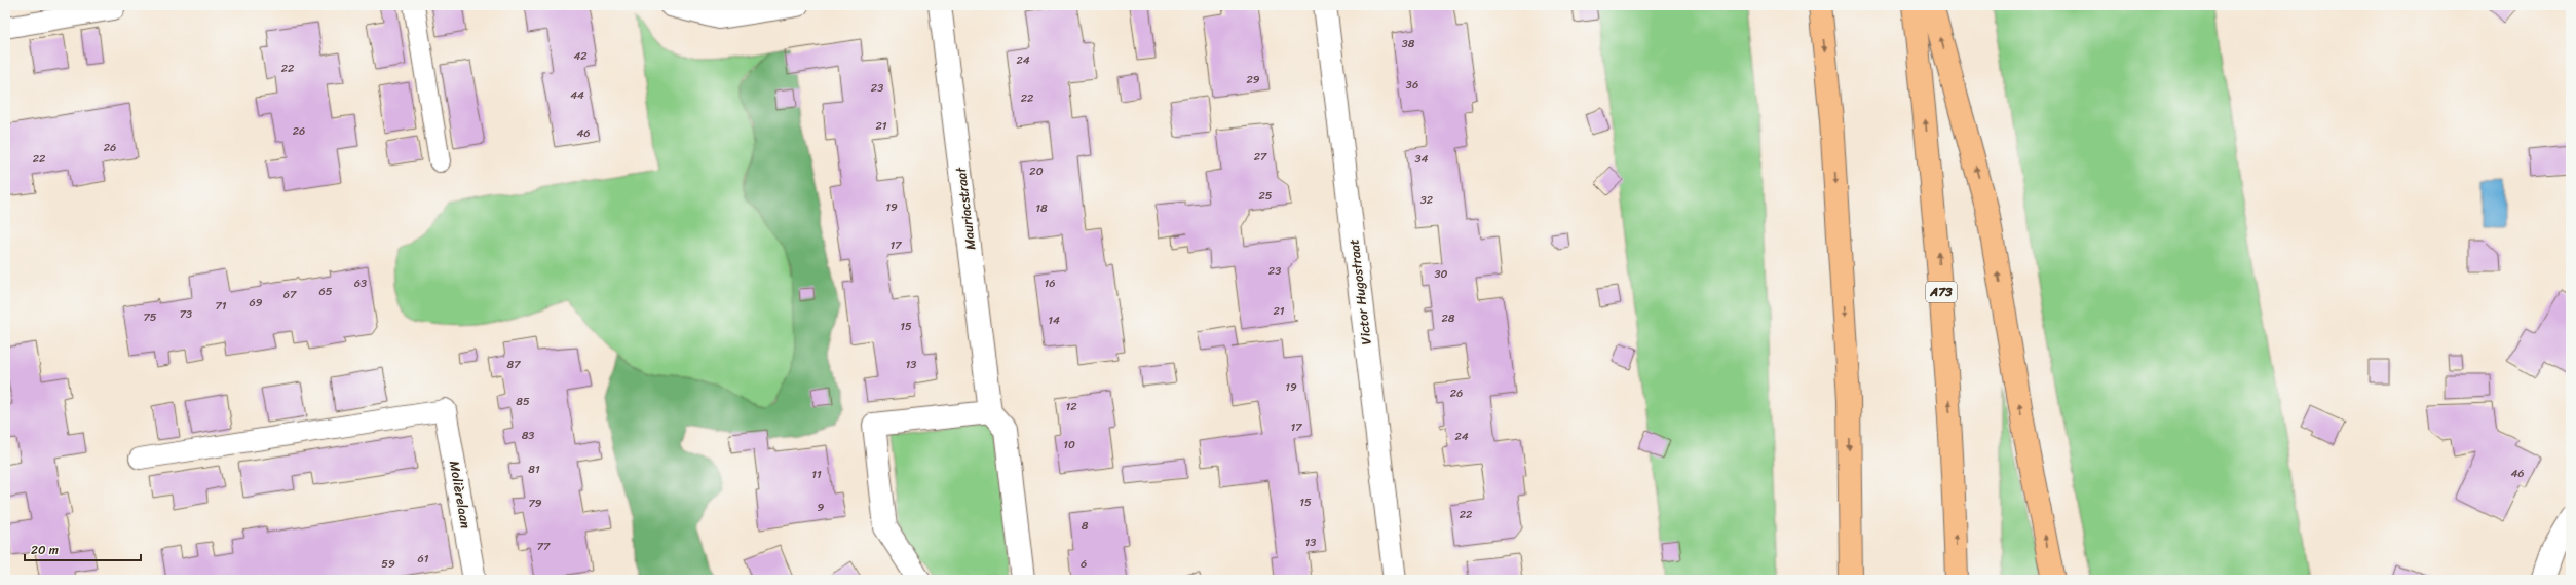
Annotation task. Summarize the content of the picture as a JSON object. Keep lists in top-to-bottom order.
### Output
{
  "streets": {
    "highway": ["A73"],
    "street": ["Mauriacstraat", "Victor Hugostraat", "Molièrelaan"]
  },
  "house_numbers": [
    "38",
    "42",
    "24",
    "22",
    "29",
    "36",
    "23",
    "44",
    "22",
    "21",
    "26",
    "46",
    "26",
    "27",
    "22",
    "34",
    "20",
    "25",
    "32",
    "19",
    "18",
    "17",
    "23",
    "30",
    "63",
    "16",
    "65",
    "67",
    "69",
    "71",
    "21",
    "73",
    "75",
    "28",
    "14",
    "15",
    "87",
    "13",
    "19",
    "26",
    "85",
    "12",
    "17",
    "83",
    "24",
    "10",
    "81",
    "46",
    "11",
    "15",
    "79",
    "9",
    "22",
    "8",
    "13",
    "77",
    "61",
    "59",
    "6"
  ],
  "scale_bar": "20 m"
}
